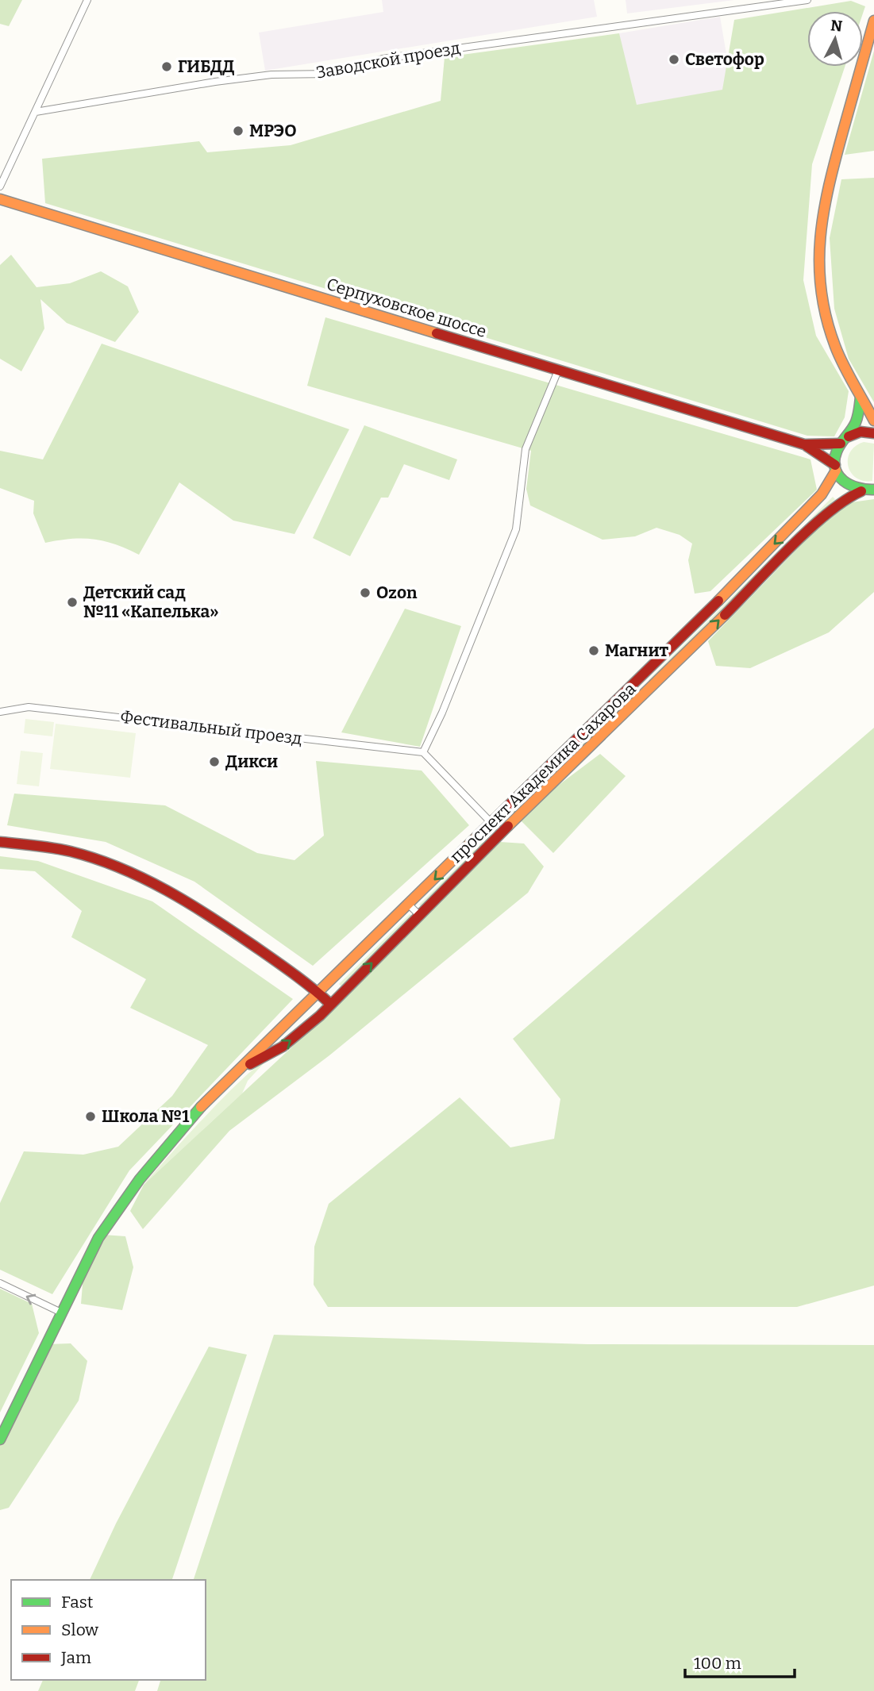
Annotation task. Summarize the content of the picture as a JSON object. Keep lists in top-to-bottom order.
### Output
{
  "streets": {
    "street": [
      "Заводской проезд",
      "Серпуховское шоссе",
      "Фестивальный проезд",
      "проспект Академика Сахарова"
    ]
  },
  "places": [
    "Светофор",
    "ГИБДД",
    "МРЭО",
    "Ozon",
    "Детский сад №11 «Капелька»",
    "Магнит",
    "Дикси",
    "Школа №1"
  ],
  "legend": ["Fast", "Slow", "Jam"],
  "scale_bar": "100 m",
  "north": "top"
}
